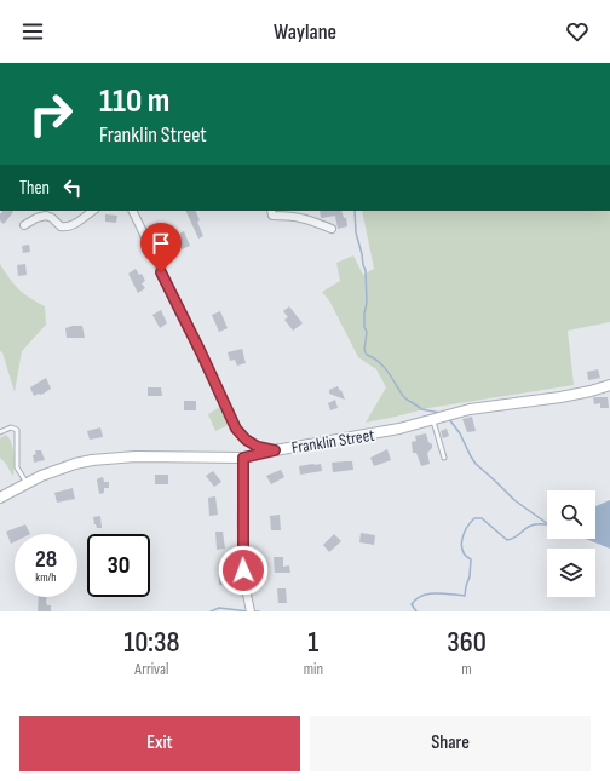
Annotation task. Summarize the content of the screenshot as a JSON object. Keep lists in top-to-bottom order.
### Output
{
  "streets": {
    "main road": ["Franklin Street"]
  },
  "page": {
    "header": "Waylane",
    "turn": ["110 m", "Franklin Street"],
    "then": "Then",
    "speed": "28 km/h",
    "limit": "30",
    "eta": [
      "10:38",
      "Arrival",
      "1",
      "min",
      "360",
      "m"
    ],
    "buttons": ["Exit", "Share"]
  }
}
